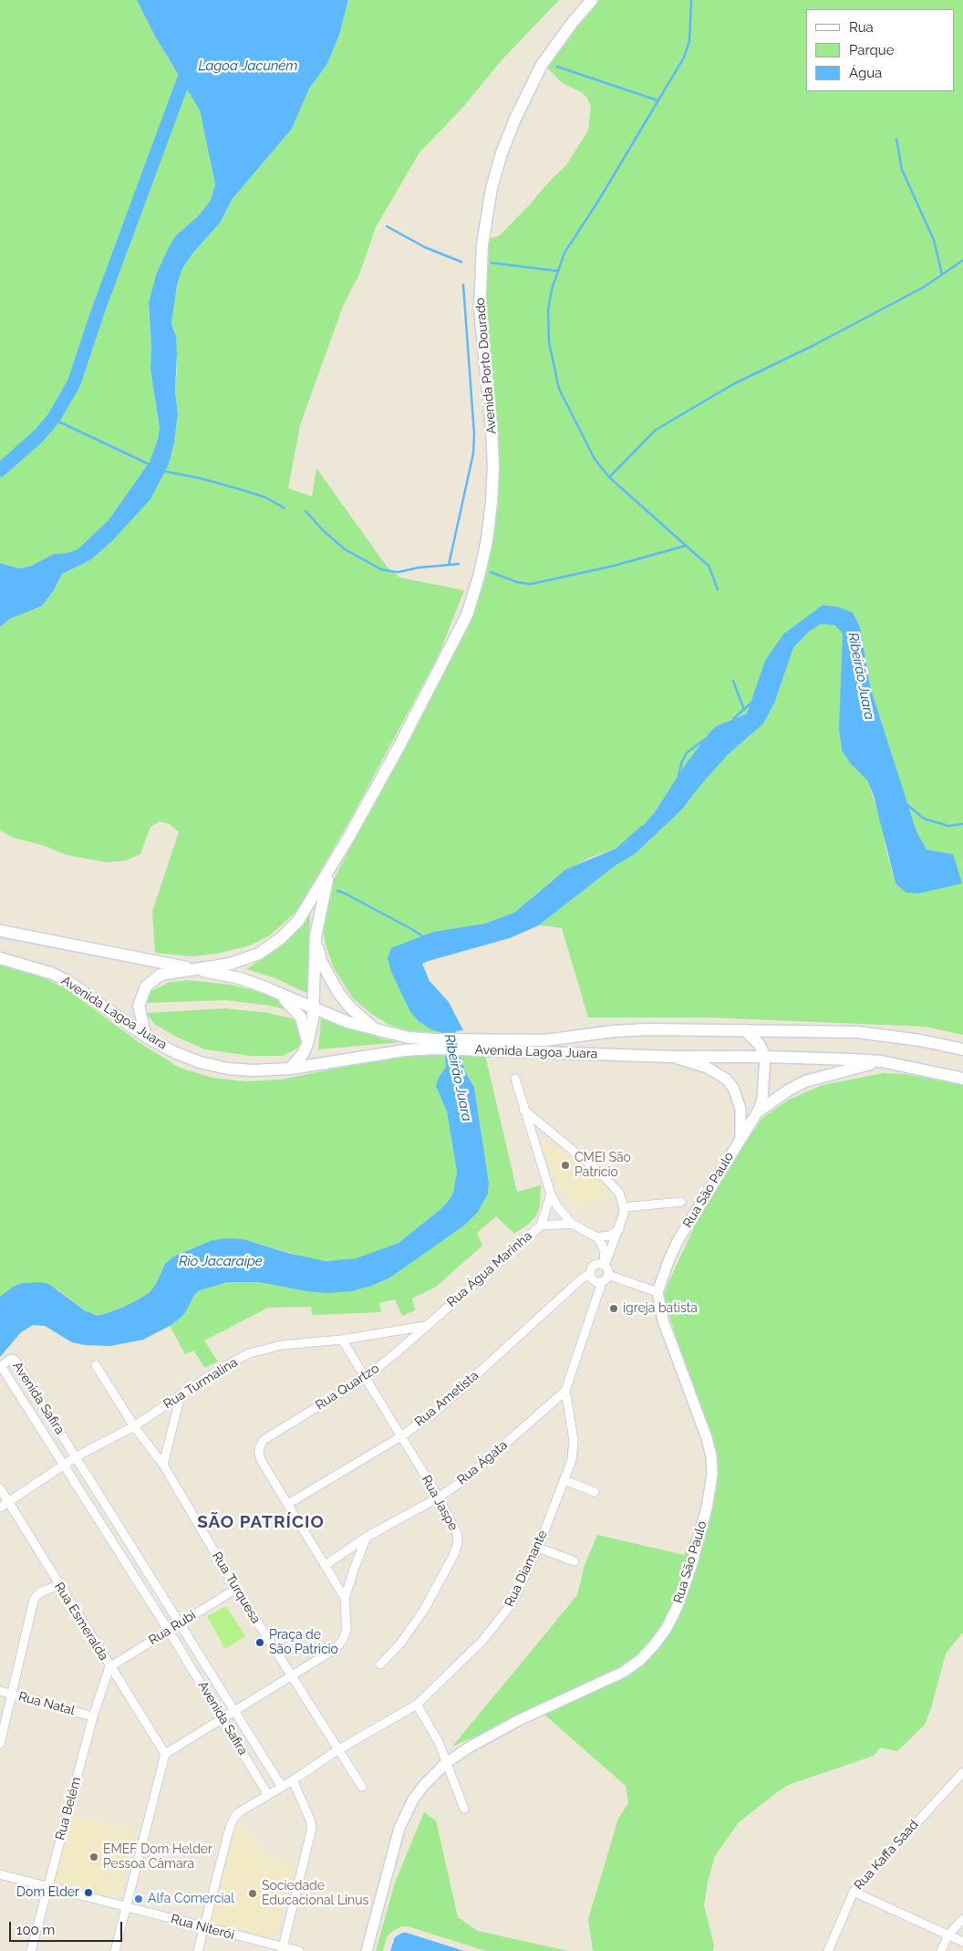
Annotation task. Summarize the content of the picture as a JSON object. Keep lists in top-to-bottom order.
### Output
{
  "streets": {
    "main road": ["Avenida Porto Dourado", "Avenida Lagoa Juara"],
    "street": [
      "Rua São Paulo",
      "Rua Água Marinha",
      "Rua Turmalina",
      "Rua Quartzo",
      "Avenida Safira",
      "Rua Ametista",
      "Rua Ágata",
      "Rua Jaspe",
      "Rua Diamante",
      "Rua Turquesa",
      "Rua Esmeralda",
      "Rua Rubi",
      "Rua Natal",
      "Rua Belém",
      "Rua Kaffa Saad",
      "Rua Niterói"
    ]
  },
  "crossings": [
    ["Avenida Lagoa Juara", "Rua São Paulo"],
    ["Rua Água Marinha", "Rua Turmalina"],
    ["Rua Água Marinha", "Rua Quartzo"],
    ["Rua Turmalina", "Rua Quartzo"],
    ["Rua Turmalina", "Avenida Safira"],
    ["Rua Turmalina", "Rua Jaspe"],
    ["Rua Turmalina", "Rua Turquesa"],
    ["Rua Turmalina", "Rua Esmeralda"],
    ["Rua Quartzo", "Rua Ametista"],
    ["Rua Quartzo", "Rua Jaspe"],
    ["Avenida Safira", "Rua Diamante"],
    ["Avenida Safira", "Rua Rubi"],
    ["Rua Ametista", "Rua Jaspe"],
    ["Rua Ametista", "Rua Diamante"],
    ["Rua Ágata", "Rua Jaspe"],
    ["Rua Ágata", "Rua Diamante"],
    ["Rua Diamante", "Rua Turquesa"],
    ["Rua Diamante", "Rua Niterói"],
    ["Rua Turquesa", "Rua Rubi"],
    ["Rua Esmeralda", "Rua Rubi"],
    ["Rua Esmeralda", "Rua Belém"],
    ["Rua Rubi", "Rua Belém"],
    ["Rua Natal", "Rua Belém"],
    ["Rua Belém", "Rua Niterói"]
  ],
  "districts": ["SÃO PATRÍCIO"],
  "water": ["Lagoa Jacuném", "Ribeirão Juara", "Rio Jacaraípe"],
  "places": [
    "CMEI São Patrício",
    "igreja batista",
    "Praça de São Patricio",
    "EMEF Dom Helder Pessoa Câmara",
    "Dom Elder",
    "Sociedade Educacional Linus",
    "Alfa Comercial"
  ],
  "legend": ["Rua", "Parque", "Água"],
  "scale_bar": "100 m"
}
